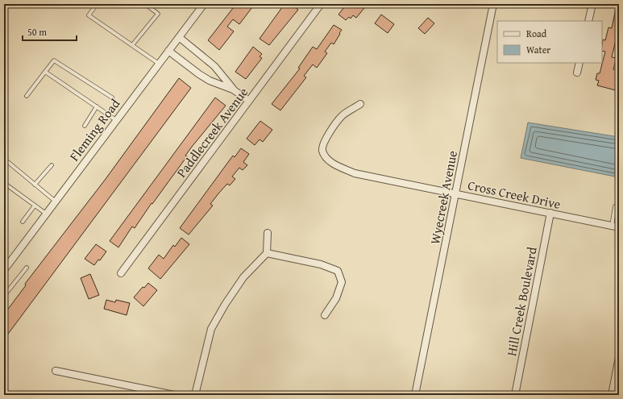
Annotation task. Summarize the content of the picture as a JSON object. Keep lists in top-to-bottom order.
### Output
{
  "streets": {
    "street": [
      "Fleming Road",
      "Paddlecreek Avenue",
      "Cross Creek Drive",
      "Wyecreek Avenue",
      "Hill Creek Boulevard"
    ]
  },
  "crossings": [
    ["Cross Creek Drive", "Wyecreek Avenue"],
    ["Cross Creek Drive", "Hill Creek Boulevard"]
  ],
  "legend": ["Road", "Water"],
  "scale_bar": "50 m"
}
